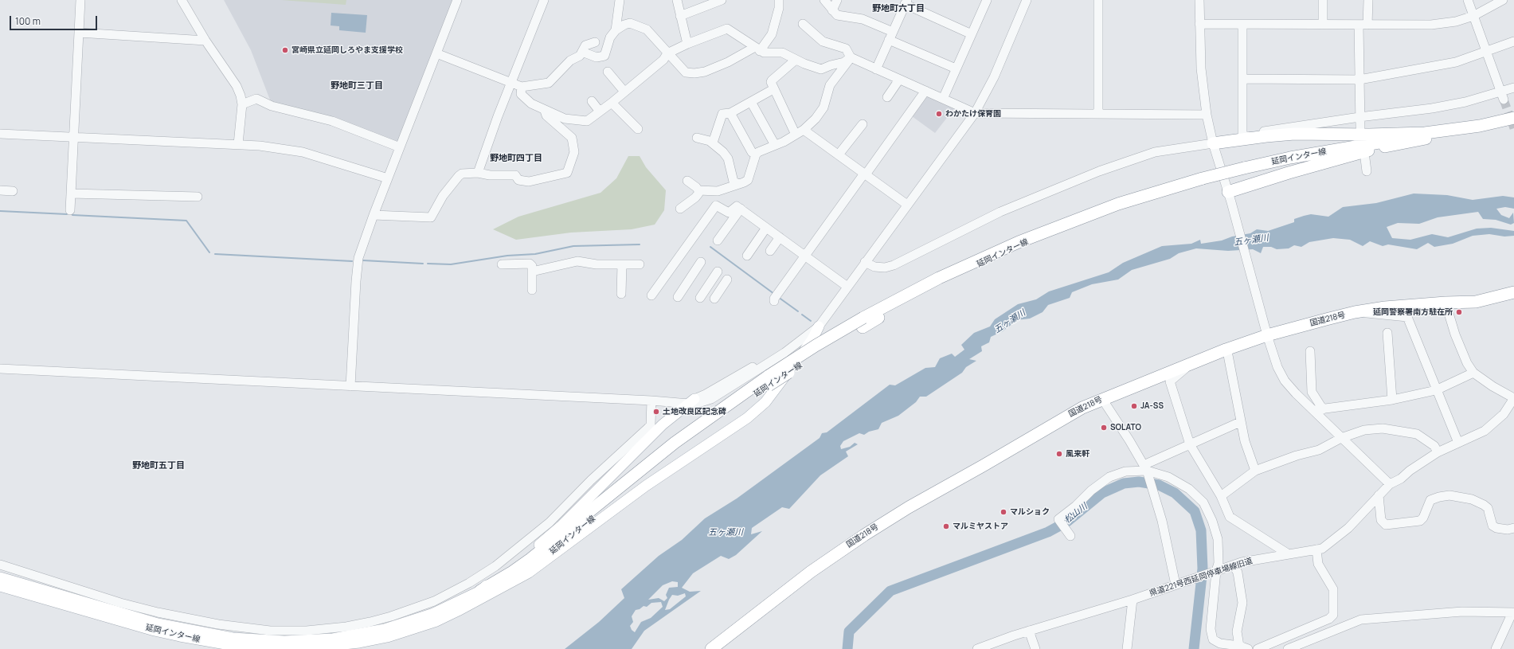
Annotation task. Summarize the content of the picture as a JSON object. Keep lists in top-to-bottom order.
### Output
{
  "streets": {
    "highway": ["延岡インター線", "国道218号"],
    "street": ["県道221号西延岡停車場線旧道"]
  },
  "districts": [
    "野地町六丁目",
    "野地町三丁目",
    "野地町四丁目",
    "野地町五丁目"
  ],
  "water": ["五ヶ瀬川", "松山川"],
  "places": [
    "宮崎県立延岡しろやま支援学校",
    "わかたけ保育園",
    "延岡警察署南方駐在所",
    "JA-SS",
    "土地改良区記念碑",
    "SOLATO",
    "風来軒",
    "マルショク",
    "マルミヤストア"
  ],
  "scale_bar": "100 m"
}
